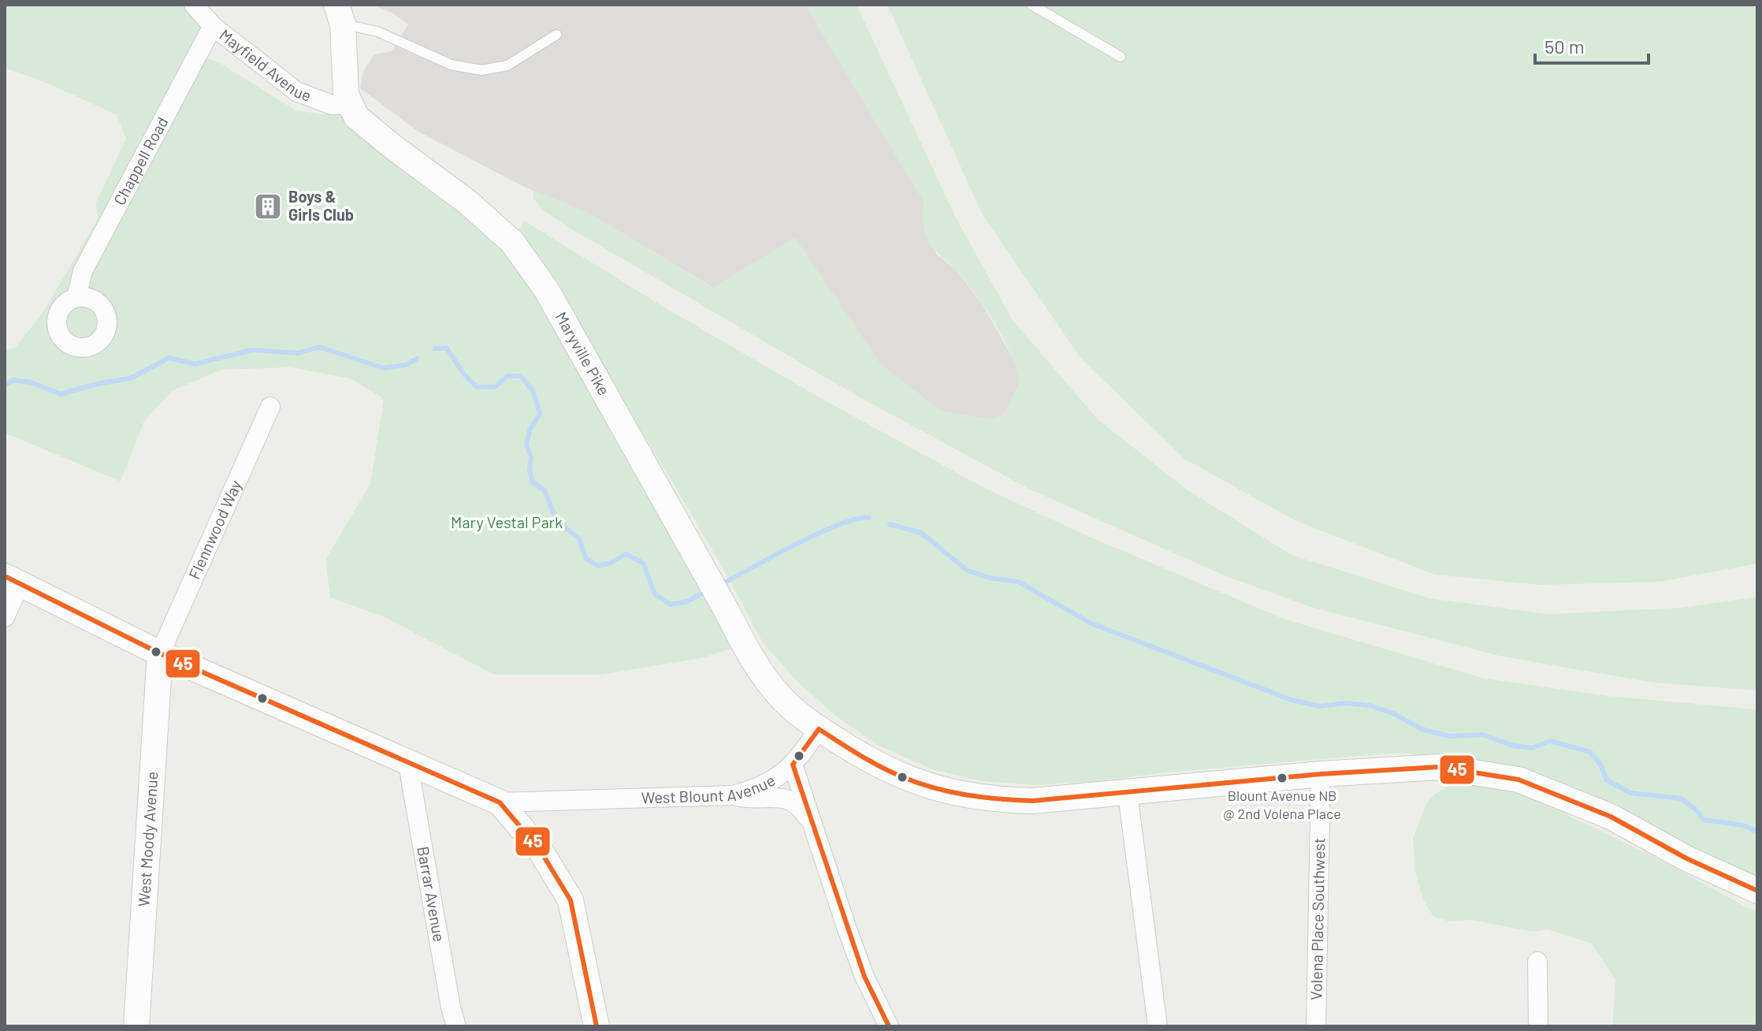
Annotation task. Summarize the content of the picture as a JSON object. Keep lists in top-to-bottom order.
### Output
{
  "streets": {
    "street": [
      "Mayfield Avenue",
      "Chappell Road",
      "Maryville Pike",
      "Flennwood Way",
      "West Blount Avenue",
      "West Moody Avenue",
      "Barrar Avenue",
      "Volena Place Southwest"
    ]
  },
  "crossings": [
    ["Mayfield Avenue", "Chappell Road"],
    ["Mayfield Avenue", "Maryville Pike"],
    ["Maryville Pike", "West Blount Avenue"],
    ["Flennwood Way", "West Moody Avenue"]
  ],
  "parks": ["Mary Vestal Park"],
  "places": {
    "building": ["Boys & Girls Club"],
    "other": ["Blount Avenue NB @ 2nd Volena Place"]
  },
  "lines": ["transit line 45"],
  "scale_bar": "50 m"
}
